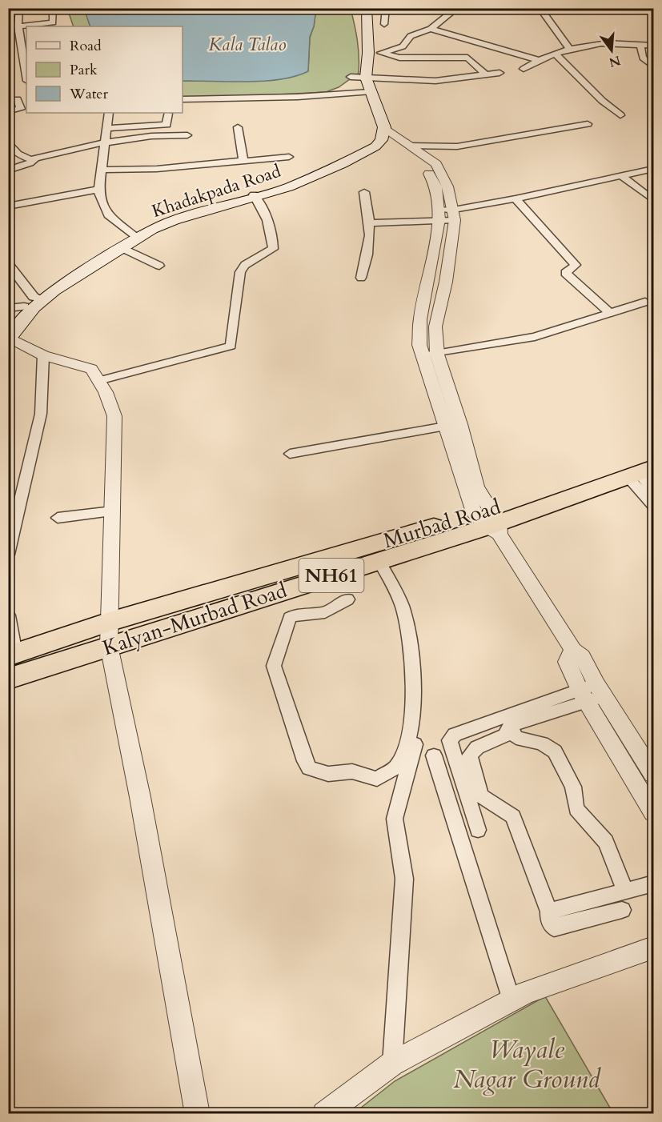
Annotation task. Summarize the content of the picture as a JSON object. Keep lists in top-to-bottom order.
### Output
{
  "streets": {
    "highway": ["Murbad Road", "NH61", "Kalyan-Murbad Road"],
    "main road": ["Khadakpada Road"]
  },
  "crossings": [
    ["Murbad Road", "Kalyan-Murbad Road"]
  ],
  "water": ["Kala Talao"],
  "parks": ["Wayale Nagar Ground"],
  "legend": ["Road", "Park", "Water"],
  "north": "bottom"
}
